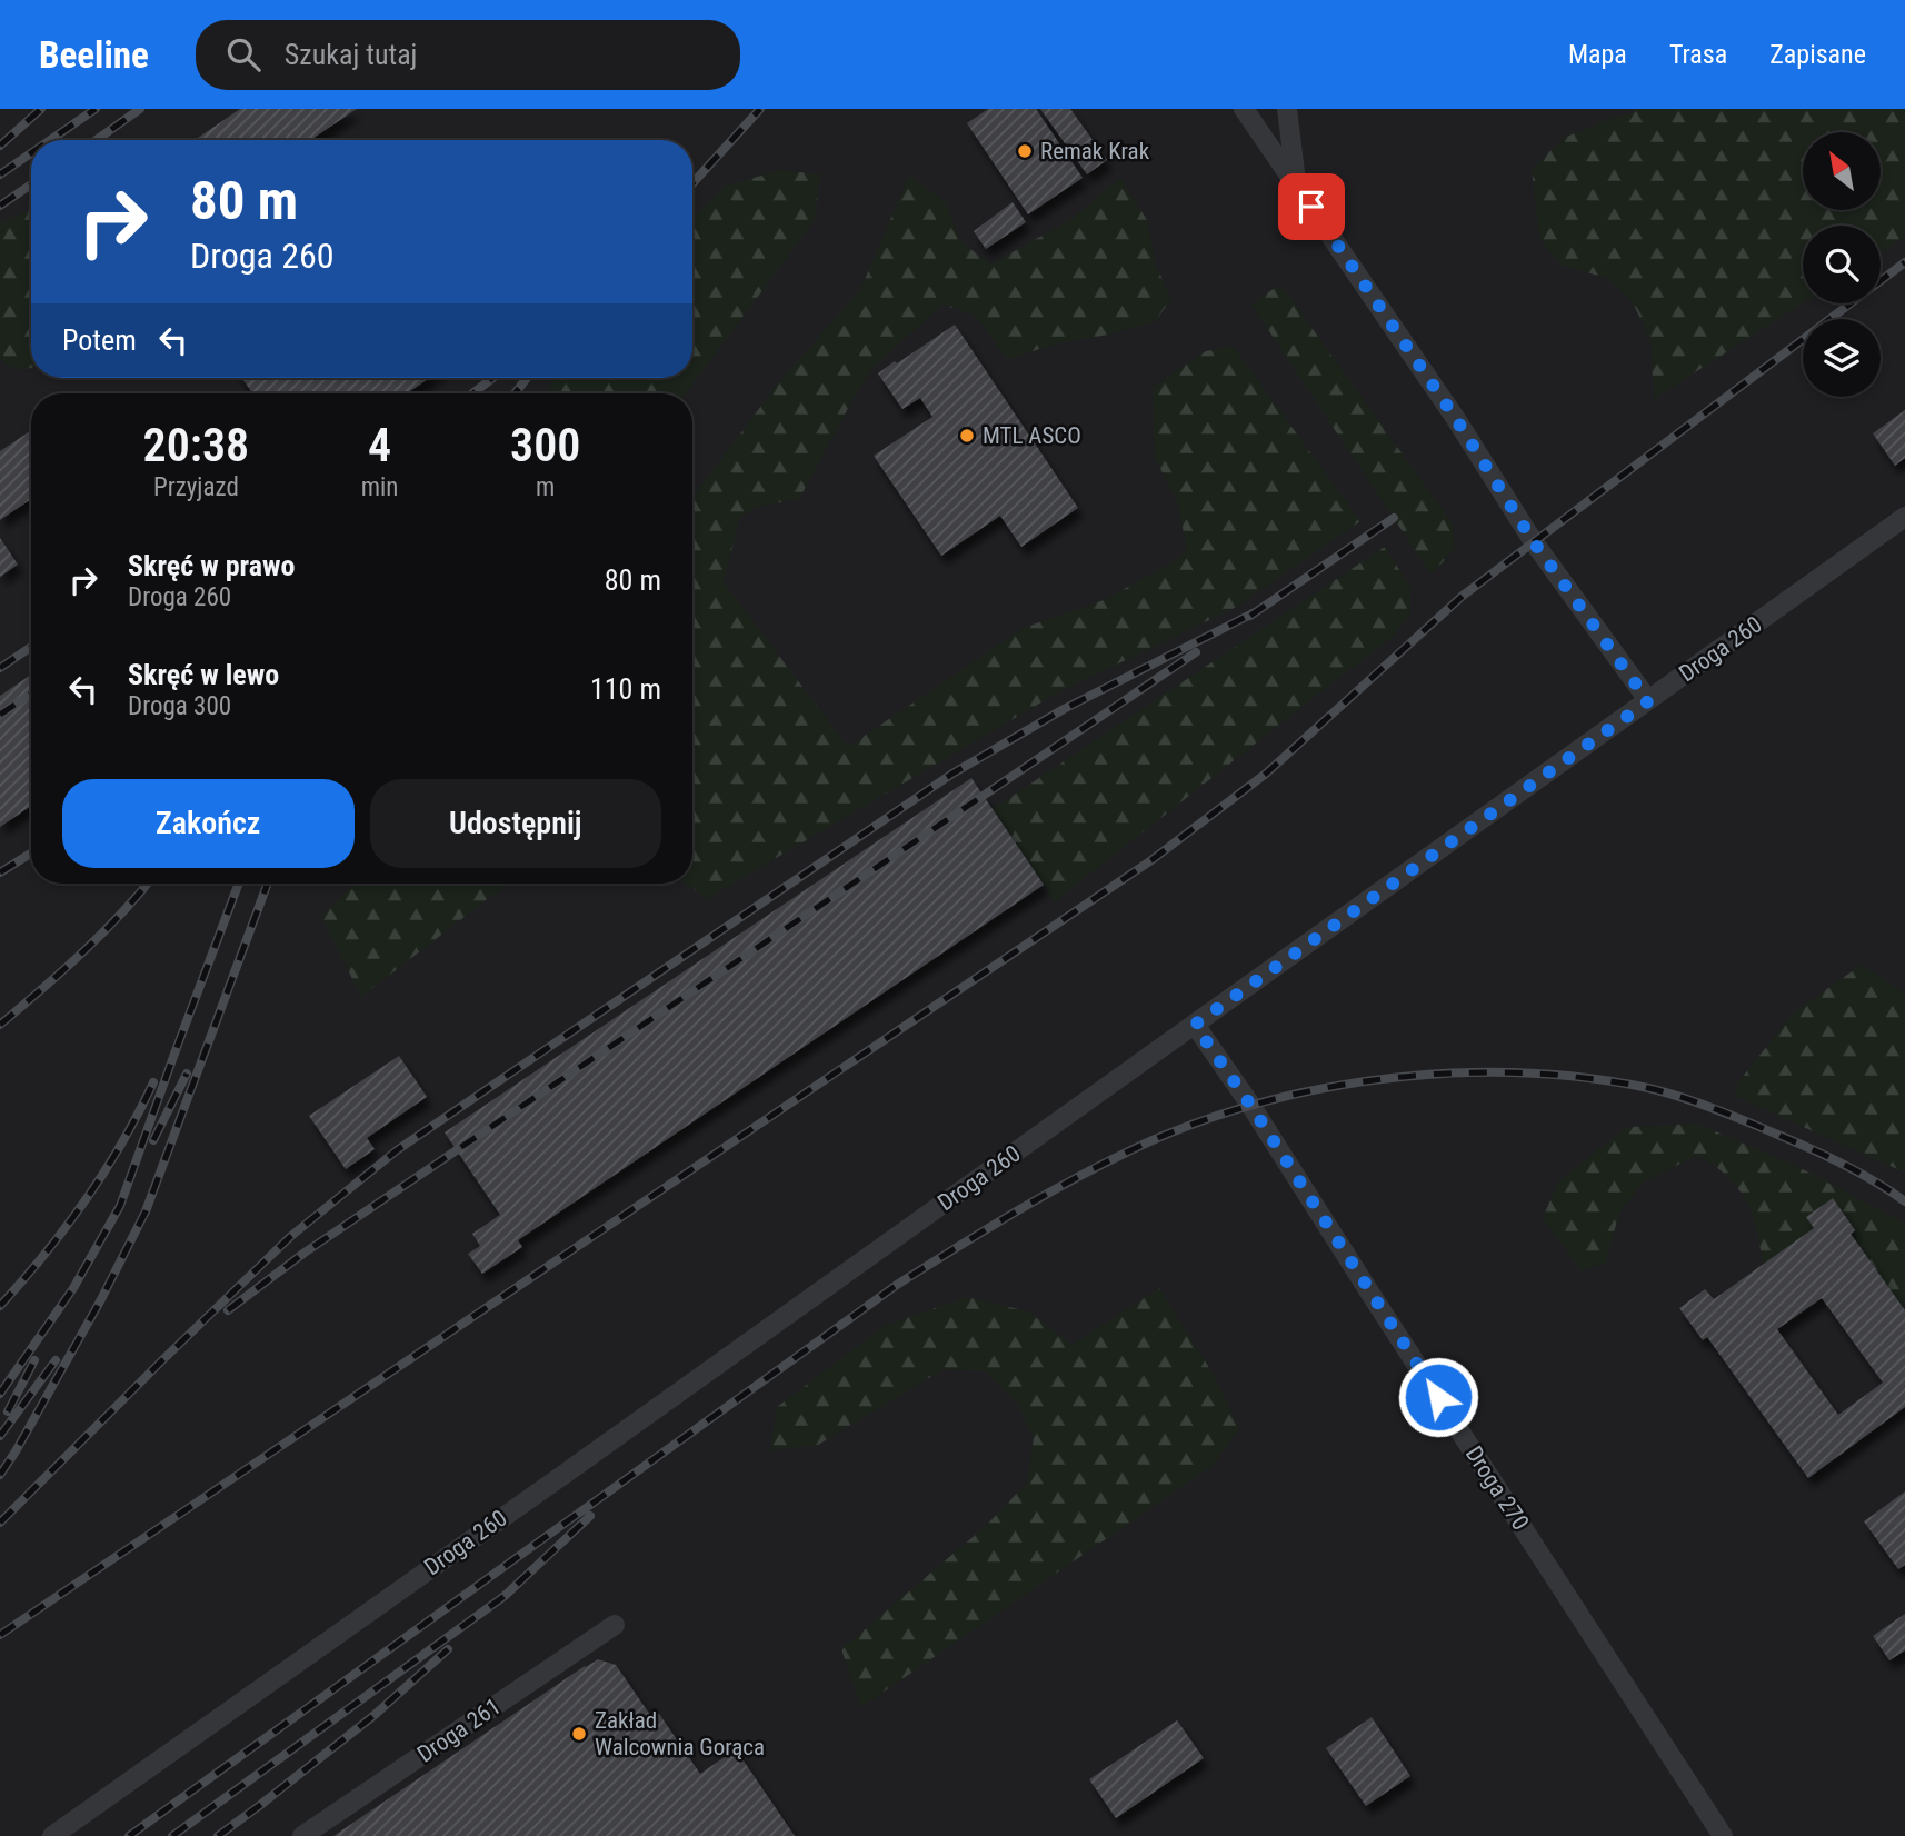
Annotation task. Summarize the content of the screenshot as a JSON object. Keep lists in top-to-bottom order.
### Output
{
  "streets": {
    "lane": ["Droga 260", "Droga 270", "Droga 261"]
  },
  "crossings": [
    ["Droga 260", "Droga 270"]
  ],
  "places": ["Remak Krak", "MTL ASCO", "Zakład Walcownia Gorąca"],
  "north": "top left",
  "page": {
    "header": "Beeline",
    "search": "Szukaj tutaj",
    "nav": ["Mapa", "Trasa", "Zapisane"],
    "turn": ["80 m", "Droga 260"],
    "then": "Potem",
    "eta": [
      "20:38",
      "Przyjazd",
      "4",
      "min",
      "300",
      "m"
    ],
    "list": [
      {
        "name": "Skręć w prawo",
        "note": "Droga 260",
        "value": "80 m"
      },
      {
        "name": "Skręć w lewo",
        "note": "Droga 300",
        "value": "110 m"
      }
    ],
    "buttons": ["Zakończ", "Udostępnij"]
  }
}
